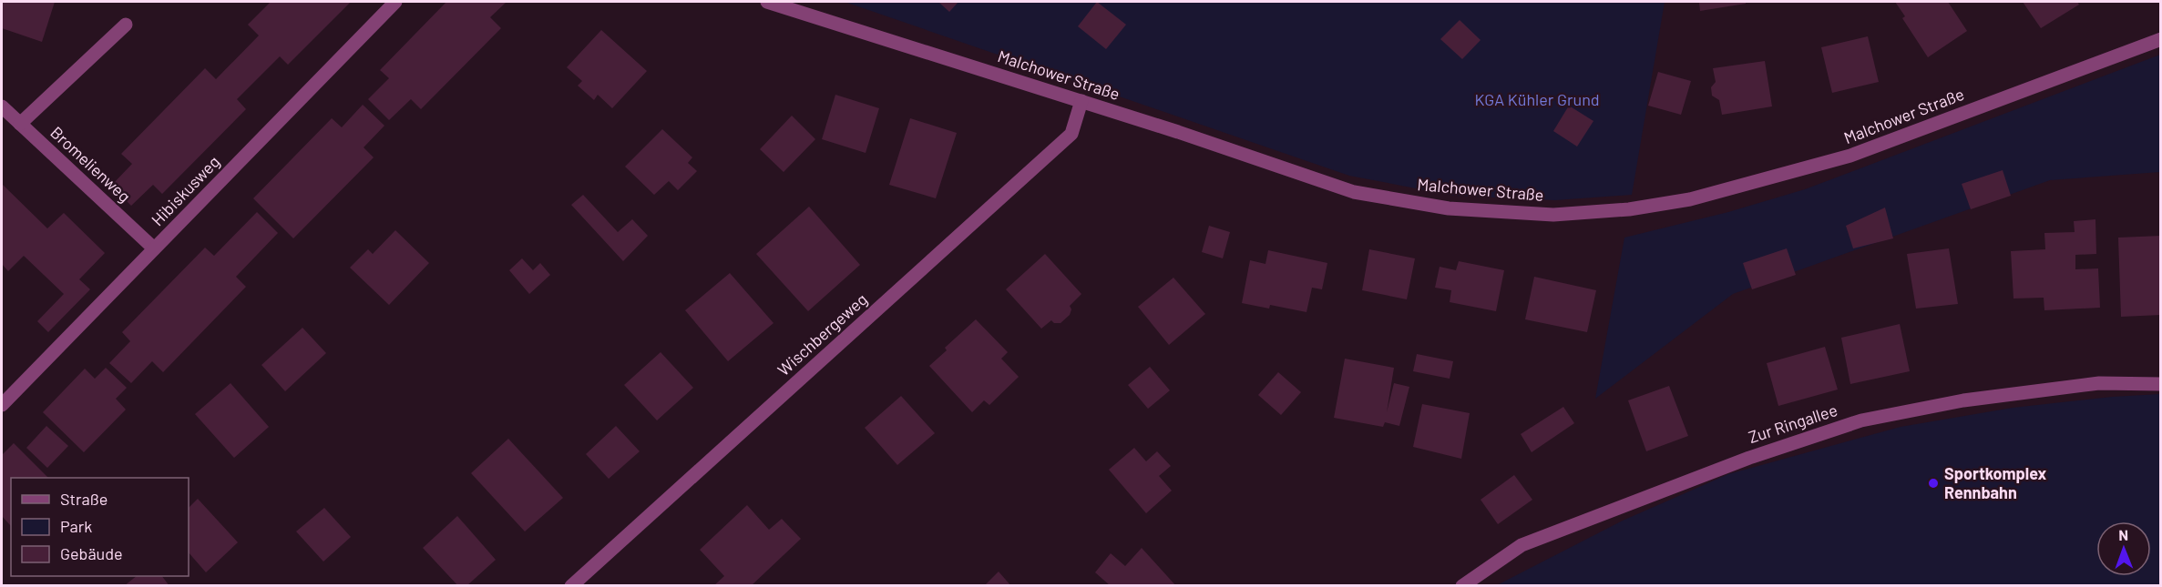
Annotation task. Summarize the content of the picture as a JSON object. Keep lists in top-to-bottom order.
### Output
{
  "streets": {
    "street": [
      "Malchower Straße",
      "Bromelienweg",
      "Hibiskusweg",
      "Wischbergeweg",
      "Zur Ringallee"
    ]
  },
  "crossings": [
    ["Malchower Straße", "Wischbergeweg"],
    ["Bromelienweg", "Hibiskusweg"]
  ],
  "parks": ["KGA Kühler Grund"],
  "places": ["Sportkomplex Rennbahn"],
  "legend": ["Straße", "Park", "Gebäude"],
  "north": "top"
}
